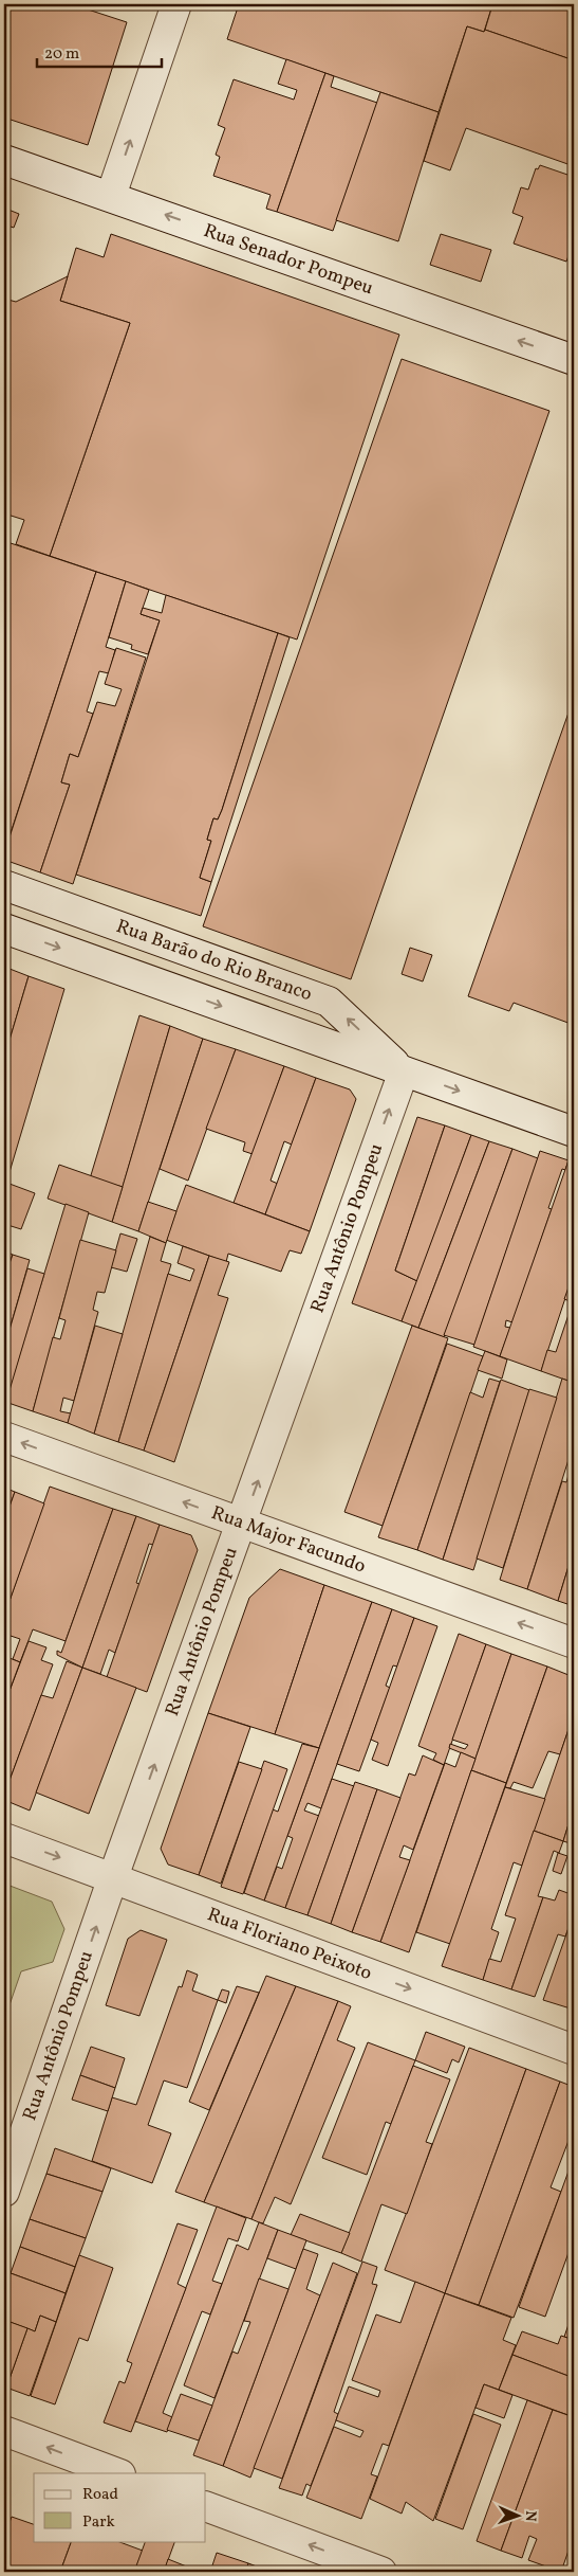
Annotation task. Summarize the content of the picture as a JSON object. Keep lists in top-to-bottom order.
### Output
{
  "streets": {
    "street": [
      "Rua Senador Pompeu",
      "Rua Barão do Rio Branco",
      "Rua Antônio Pompeu",
      "Rua Major Facundo",
      "Rua Floriano Peixoto"
    ]
  },
  "crossings": [
    ["Rua Barão do Rio Branco", "Rua Antônio Pompeu"],
    ["Rua Antônio Pompeu", "Rua Major Facundo"],
    ["Rua Antônio Pompeu", "Rua Floriano Peixoto"]
  ],
  "one_way": [
    "Rua Senador Pompeu",
    "Rua Antônio Pompeu",
    "Rua Major Facundo",
    "Rua Floriano Peixoto"
  ],
  "legend": ["Road", "Park"],
  "scale_bar": "20 m",
  "north": "right"
}
